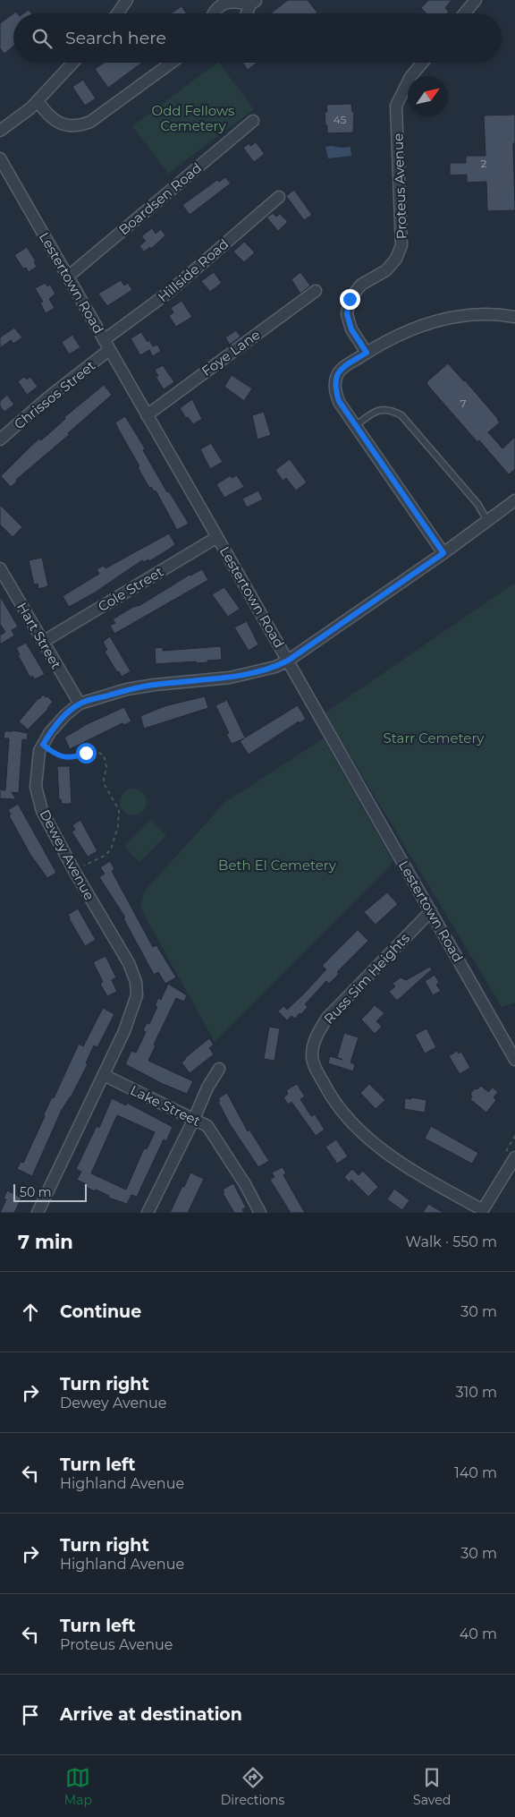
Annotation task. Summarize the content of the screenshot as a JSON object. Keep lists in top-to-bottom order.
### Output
{
  "streets": {
    "street": [
      "Proteus Avenue",
      "Boardsen Road",
      "Hillside Road",
      "Lestertown Road",
      "Foye Lane",
      "Chrissos Street",
      "Cole Street",
      "Hart Street",
      "Dewey Avenue",
      "Russ Sim Heights",
      "Lake Street"
    ]
  },
  "crossings": [
    ["Boardsen Road", "Lestertown Road"],
    ["Hillside Road", "Lestertown Road"],
    ["Hillside Road", "Chrissos Street"],
    ["Lestertown Road", "Foye Lane"],
    ["Lestertown Road", "Chrissos Street"],
    ["Lestertown Road", "Cole Street"],
    ["Lestertown Road", "Dewey Avenue"],
    ["Lestertown Road", "Russ Sim Heights"],
    ["Cole Street", "Hart Street"],
    ["Hart Street", "Dewey Avenue"],
    ["Dewey Avenue", "Lake Street"]
  ],
  "parks": ["Odd Fellows Cemetery", "Starr Cemetery", "Beth El Cemetery"],
  "house_numbers": ["45", "2", "7"],
  "scale_bar": "50 m",
  "north": "top right",
  "page": {
    "search": "Search here",
    "scale": "50 m",
    "heading": ["7 min", "Walk · 550 m"],
    "list": [
      ["Continue", "30 m"],
      ["Turn right", "Dewey Avenue", "310 m"],
      ["Turn left", "Highland Avenue", "140 m"],
      ["Turn right", "Highland Avenue", "30 m"],
      ["Turn left", "Proteus Avenue", "40 m"],
      "Arrive at destination"
    ],
    "nav": ["Map", "Directions", "Saved"]
  }
}
